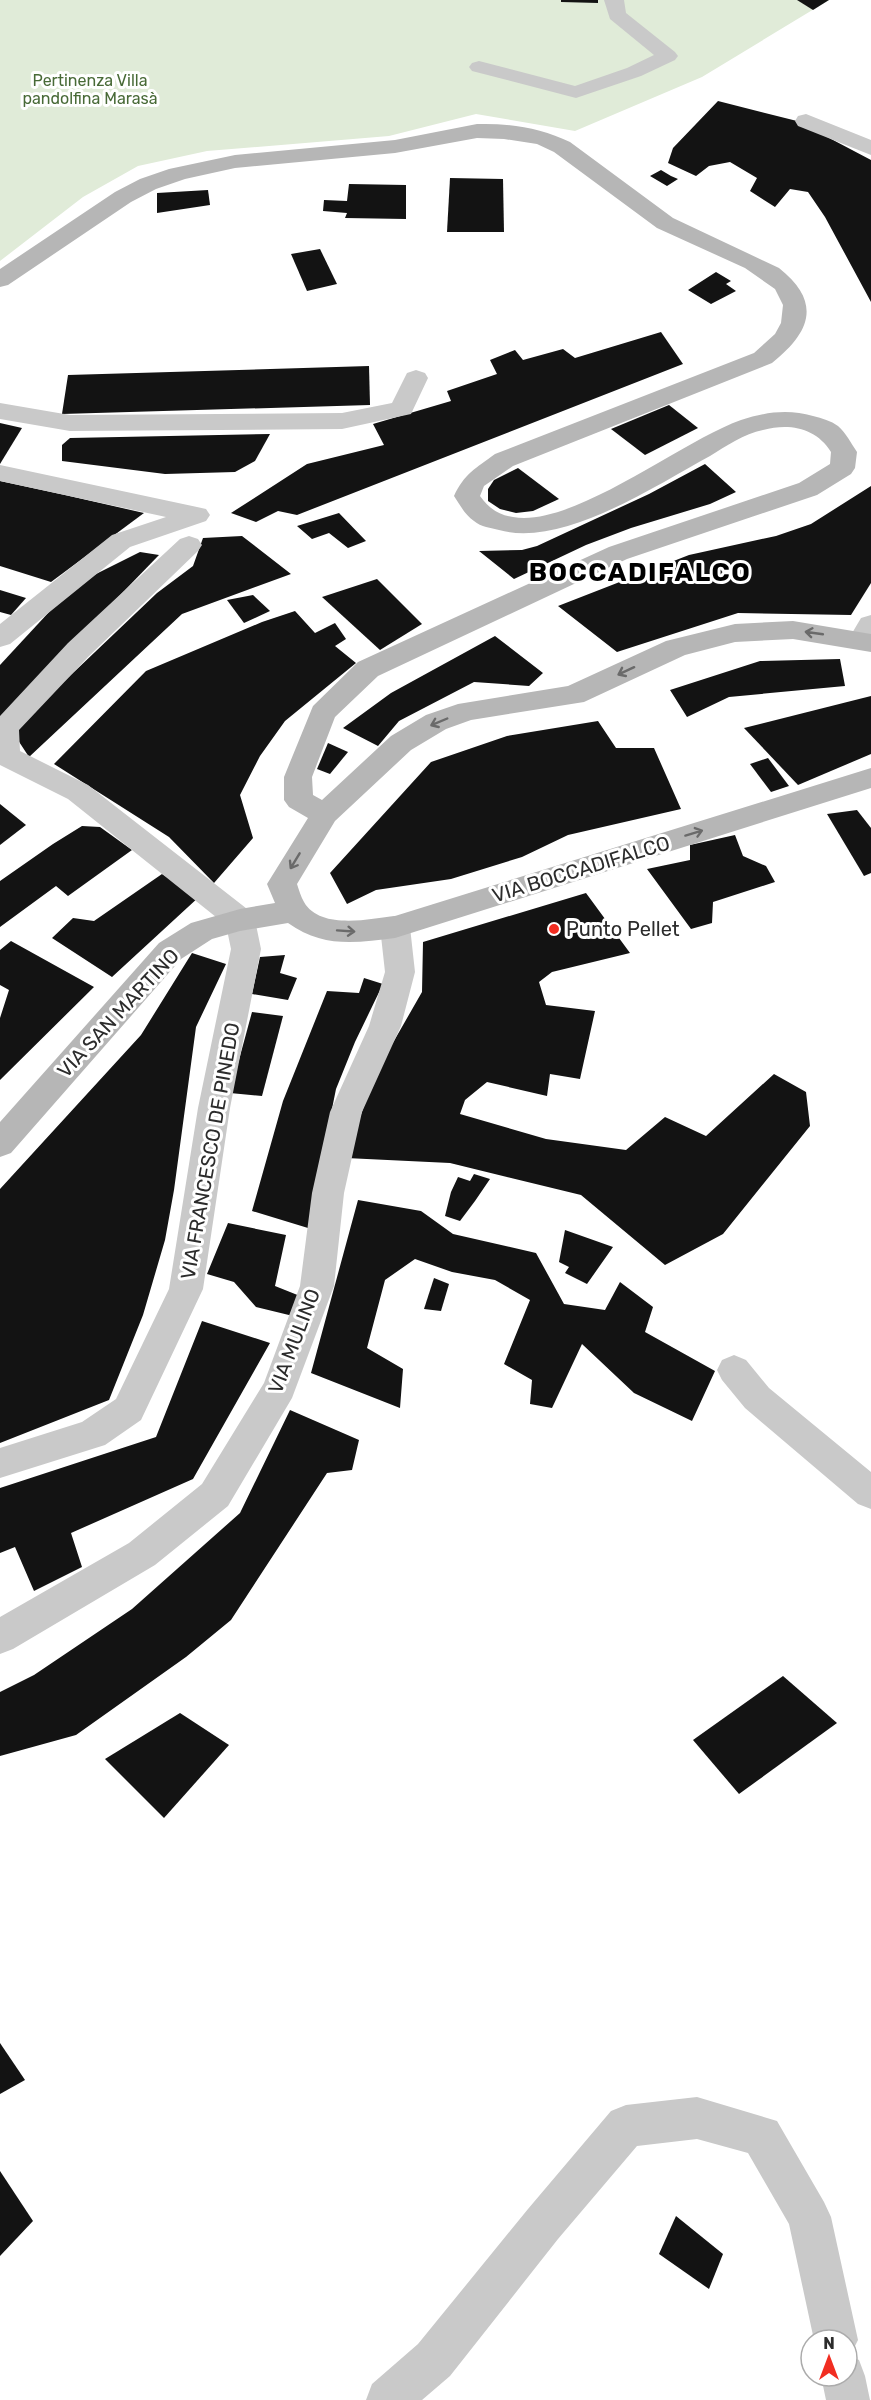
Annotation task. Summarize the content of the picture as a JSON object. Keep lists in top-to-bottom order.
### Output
{
  "streets": {
    "street": [
      "VIA BOCCADIFALCO",
      "VIA SAN MARTINO",
      "VIA FRANCESCO DE PINEDO",
      "VIA MULINO"
    ]
  },
  "crossings": [
    ["VIA BOCCADIFALCO", "VIA SAN MARTINO"],
    ["VIA BOCCADIFALCO", "VIA MULINO"],
    ["VIA SAN MARTINO", "VIA FRANCESCO DE PINEDO"]
  ],
  "districts": ["BOCCADIFALCO"],
  "parks": ["Pertinenza Villa pandolfina Marasà"],
  "places": ["Punto Pellet"],
  "north": "top"
}
